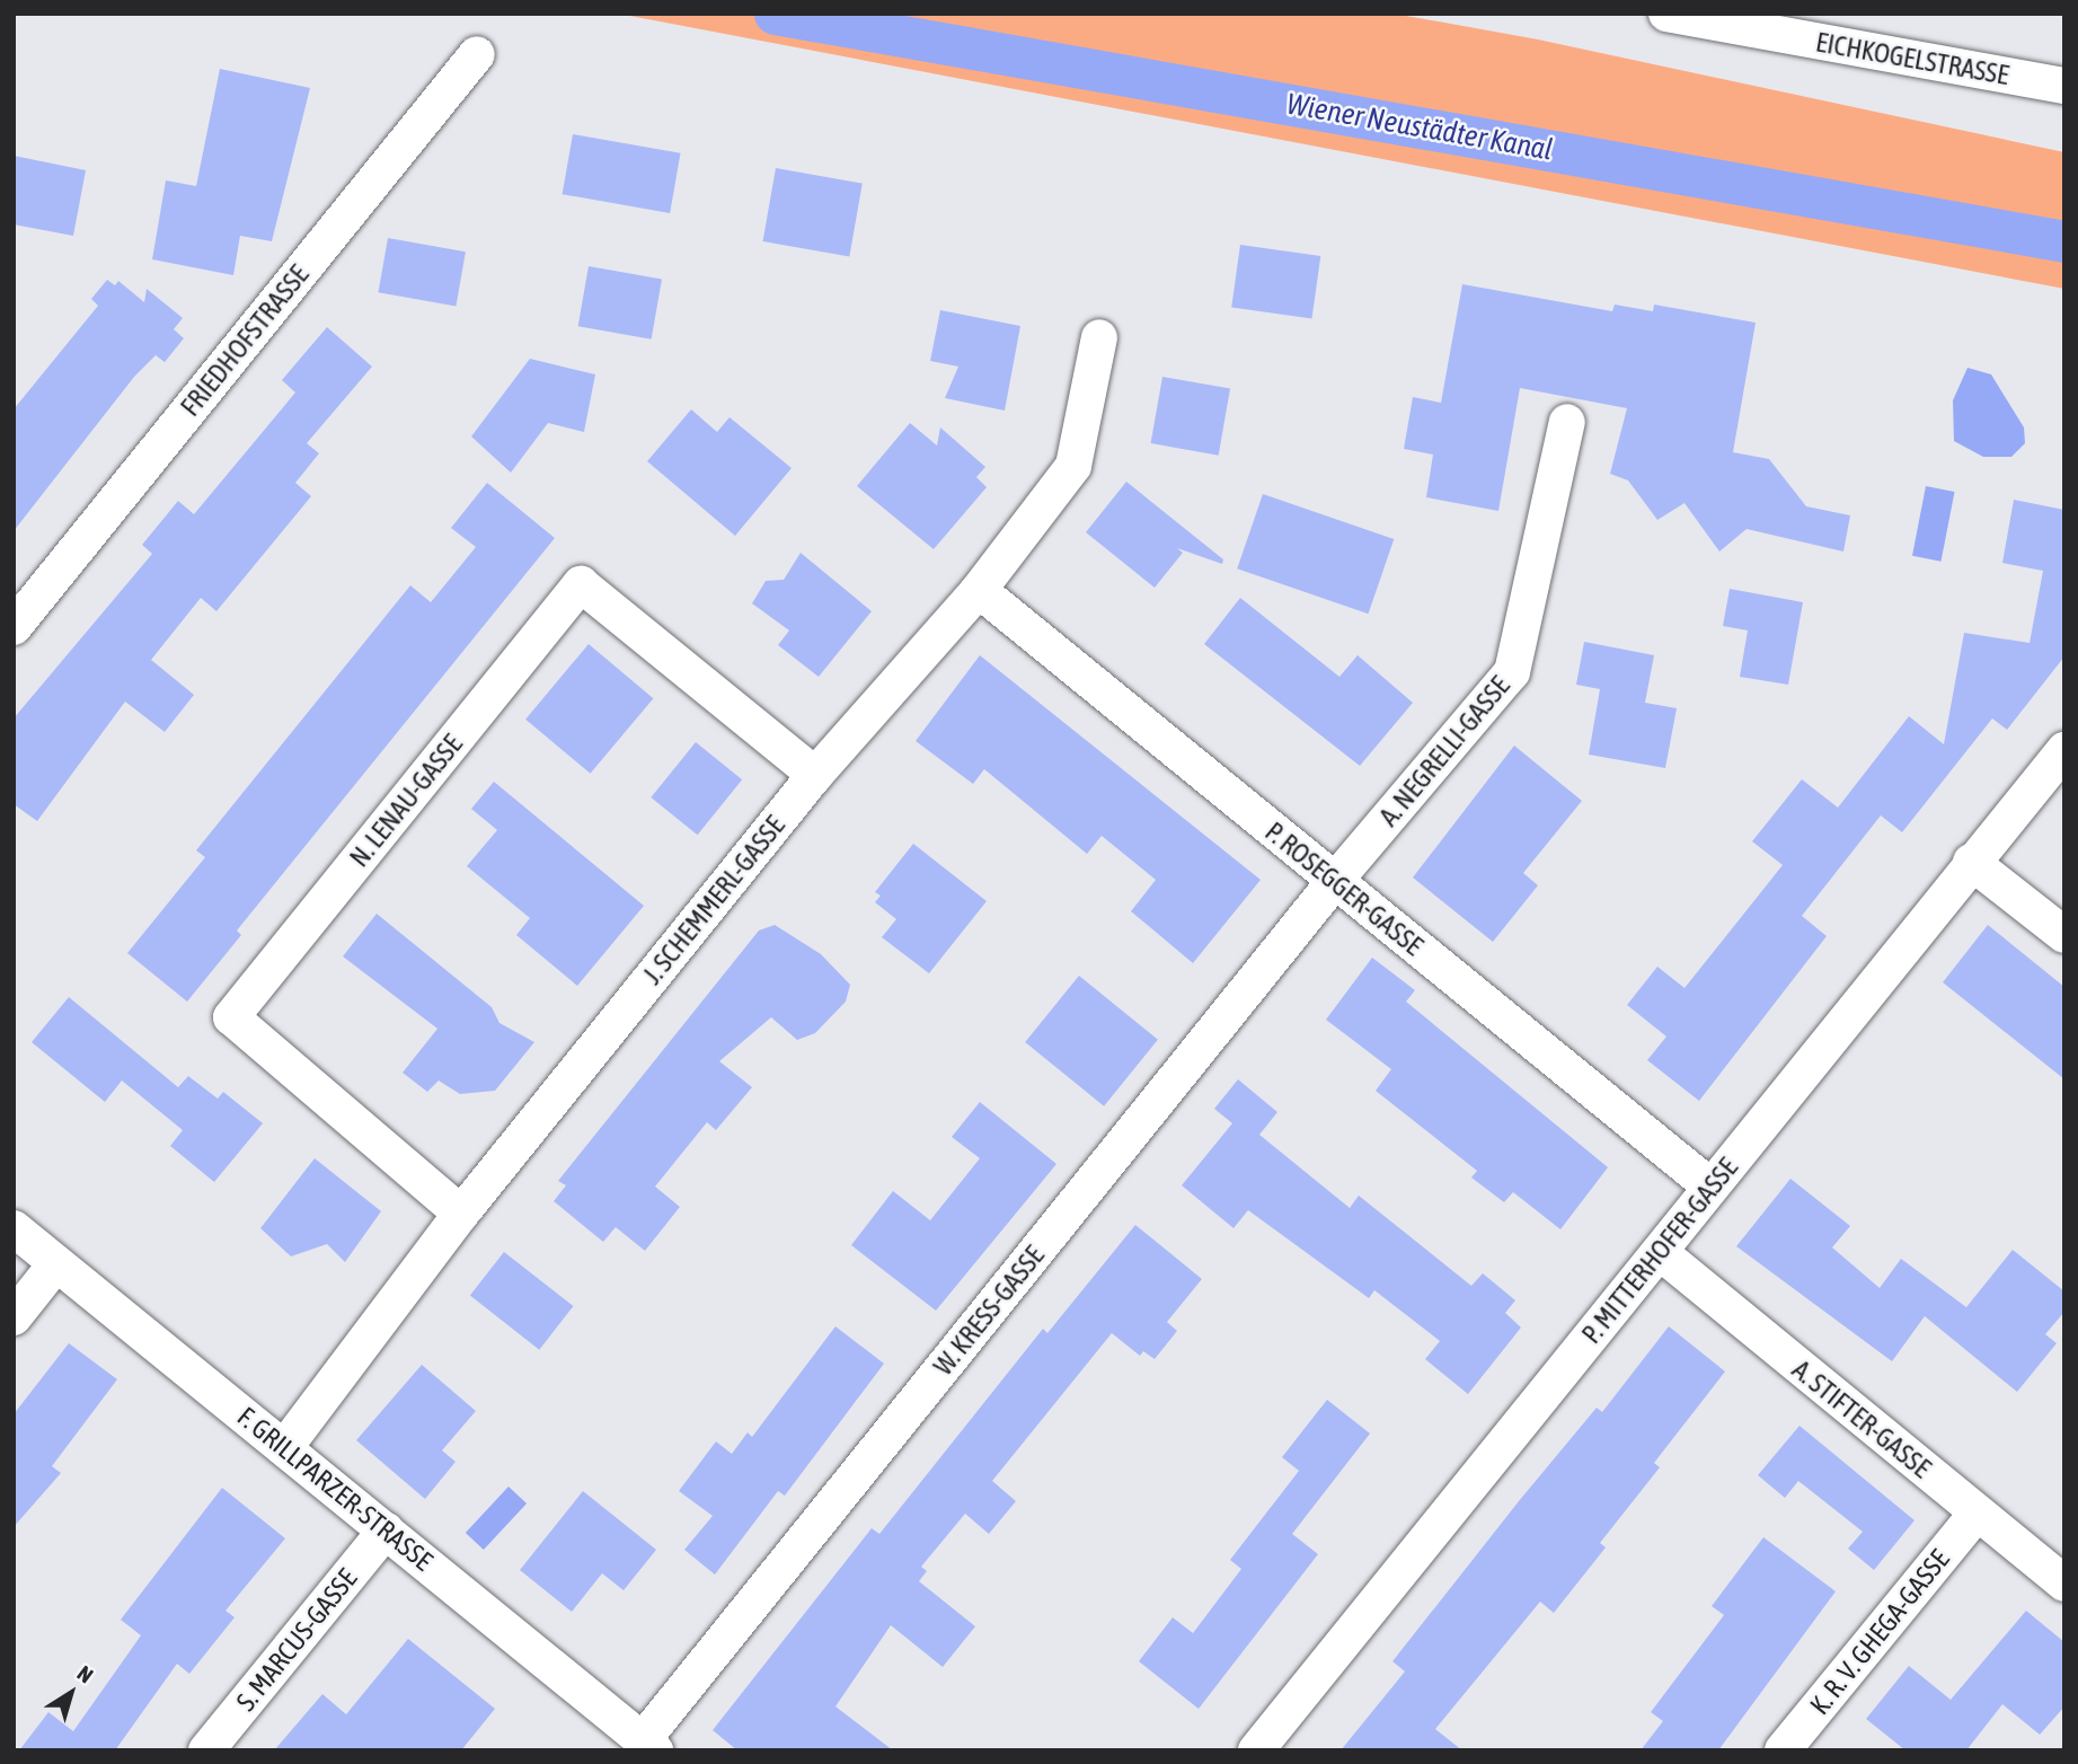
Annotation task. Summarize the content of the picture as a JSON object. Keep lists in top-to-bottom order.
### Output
{
  "streets": {
    "street": [
      "EICHKOGELSTRASSE",
      "FRIEDHOFSTRASSE",
      "A. NEGRELLI-GASSE",
      "N. LENAU-GASSE",
      "P. ROSEGGER-GASSE",
      "J. SCHEMMERL-GASSE",
      "P. MITTERHOFER-GASSE",
      "W. KRESS-GASSE",
      "A. STIFTER-GASSE",
      "F. GRILLPARZER-STRASSE",
      "K. R. V. GHEGA-GASSE",
      "S. MARCUS-GASSE"
    ]
  },
  "crossings": [
    ["A. NEGRELLI-GASSE", "P. ROSEGGER-GASSE"],
    ["A. NEGRELLI-GASSE", "W. KRESS-GASSE"],
    ["N. LENAU-GASSE", "J. SCHEMMERL-GASSE"],
    ["P. ROSEGGER-GASSE", "J. SCHEMMERL-GASSE"],
    ["P. ROSEGGER-GASSE", "P. MITTERHOFER-GASSE"],
    ["P. ROSEGGER-GASSE", "W. KRESS-GASSE"],
    ["J. SCHEMMERL-GASSE", "F. GRILLPARZER-STRASSE"],
    ["P. MITTERHOFER-GASSE", "A. STIFTER-GASSE"],
    ["W. KRESS-GASSE", "F. GRILLPARZER-STRASSE"],
    ["A. STIFTER-GASSE", "K. R. V. GHEGA-GASSE"],
    ["F. GRILLPARZER-STRASSE", "S. MARCUS-GASSE"]
  ],
  "water": ["Wiener Neustädter Kanal"],
  "north": "top right"
}
